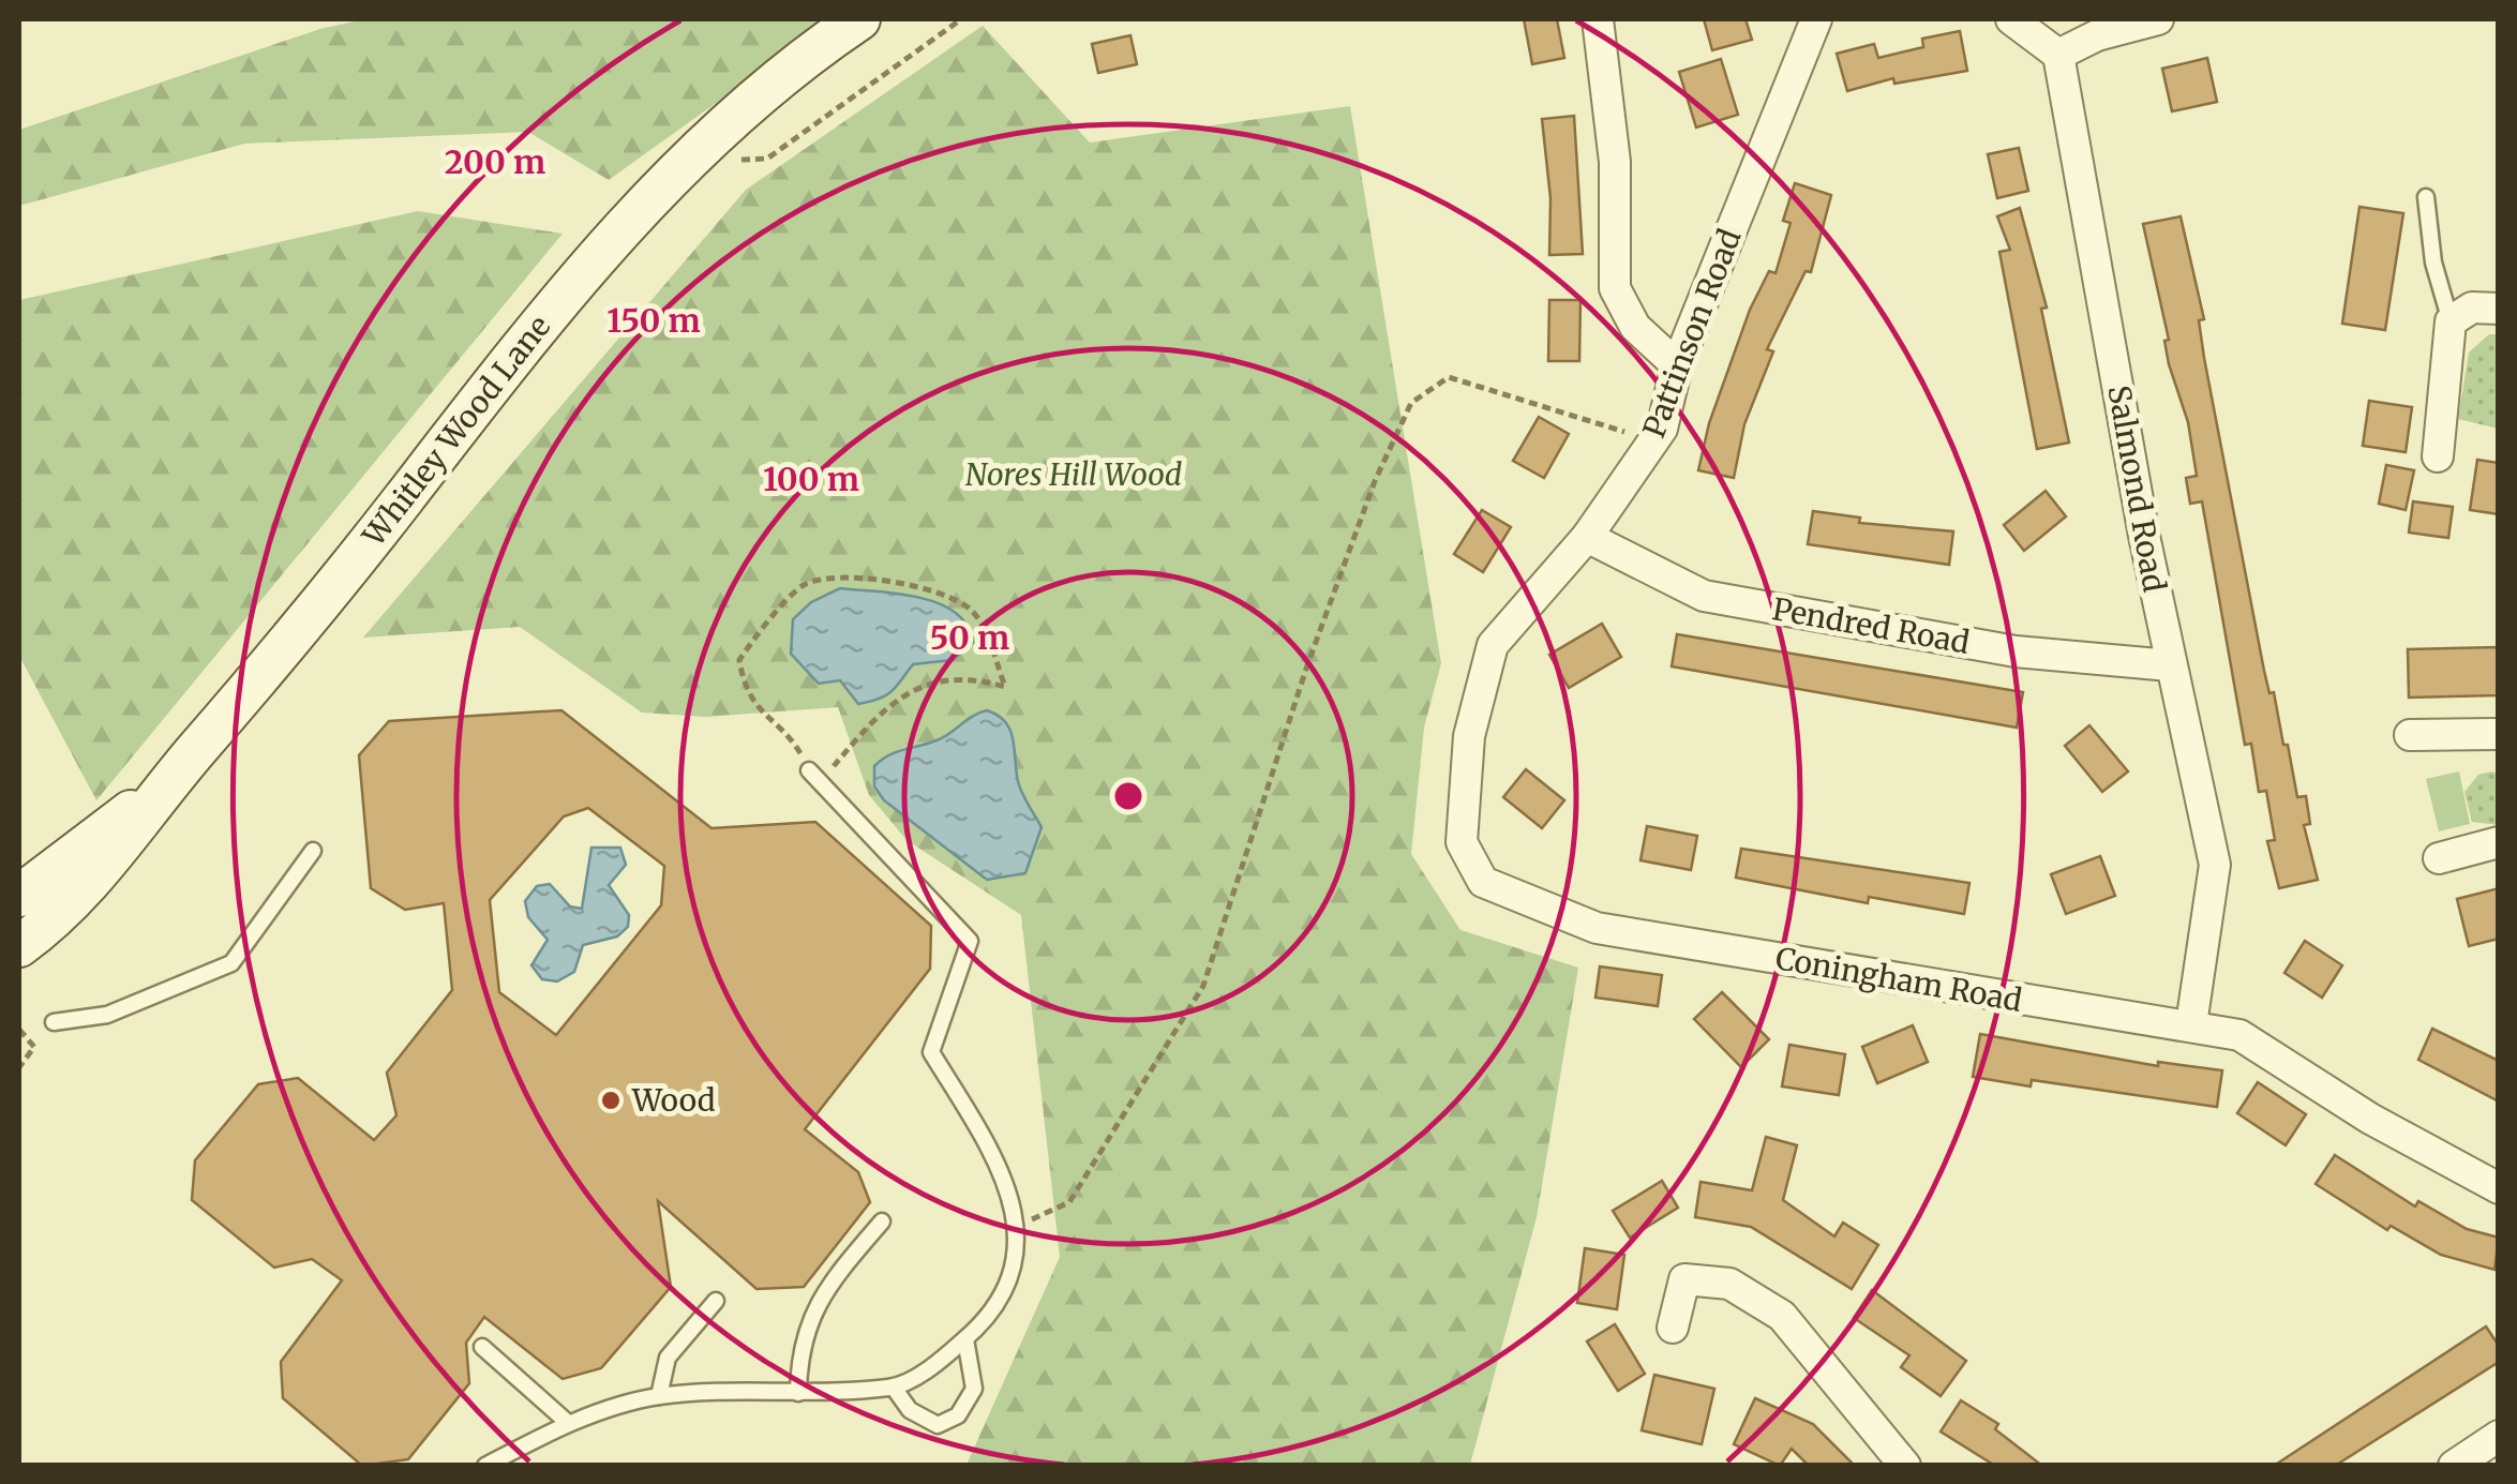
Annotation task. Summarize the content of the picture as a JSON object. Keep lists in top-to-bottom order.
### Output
{
  "streets": {
    "main road": ["Whitley Wood Lane"],
    "street": [
      "Pattinson Road",
      "Salmond Road",
      "Pendred Road",
      "Coningham Road"
    ]
  },
  "crossings": [
    ["Pattinson Road", "Pendred Road"],
    ["Pattinson Road", "Coningham Road"],
    ["Salmond Road", "Pendred Road"],
    ["Salmond Road", "Coningham Road"]
  ],
  "parks": ["Nores Hill Wood"],
  "places": ["Wood"],
  "rings": [
    "200 m",
    "150 m",
    "100 m",
    "50 m"
  ]
}
